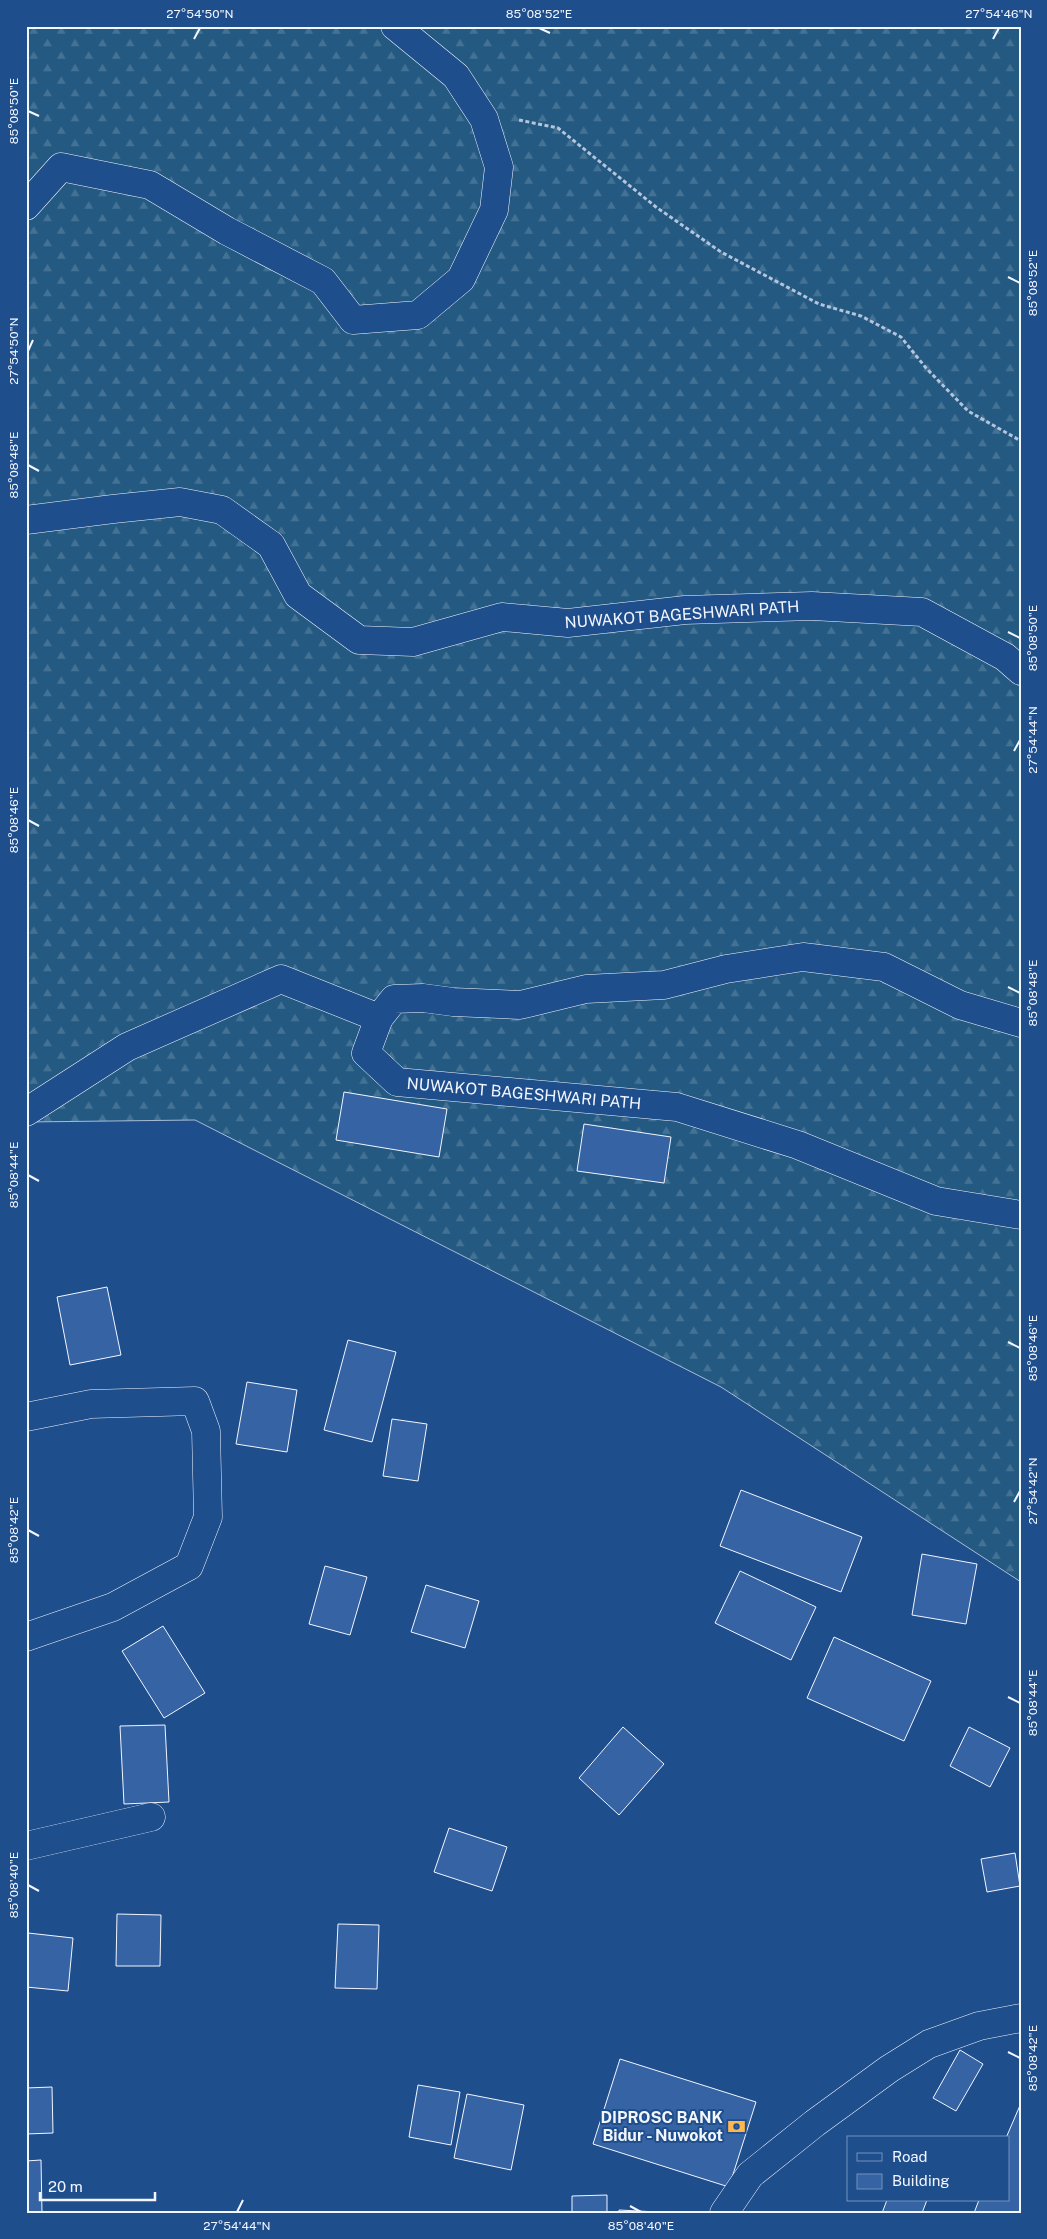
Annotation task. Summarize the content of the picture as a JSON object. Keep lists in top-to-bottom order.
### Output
{
  "streets": {
    "street": ["NUWAKOT BAGESHWARI PATH"]
  },
  "places": {
    "bank": ["DIPROSC BANK Bidur - Nuwokot"]
  },
  "legend": ["Road", "Building"],
  "scale_bar": "20 m",
  "coordinates": [
    "27°54'50\"N",
    "85°08'52\"E",
    "27°54'46\"N",
    "85°08'50\"E",
    "85°08'48\"E",
    "27°54'44\"N",
    "85°08'46\"E",
    "85°08'44\"E",
    "27°54'42\"N",
    "85°08'42\"E",
    "85°08'40\"E"
  ]
}
